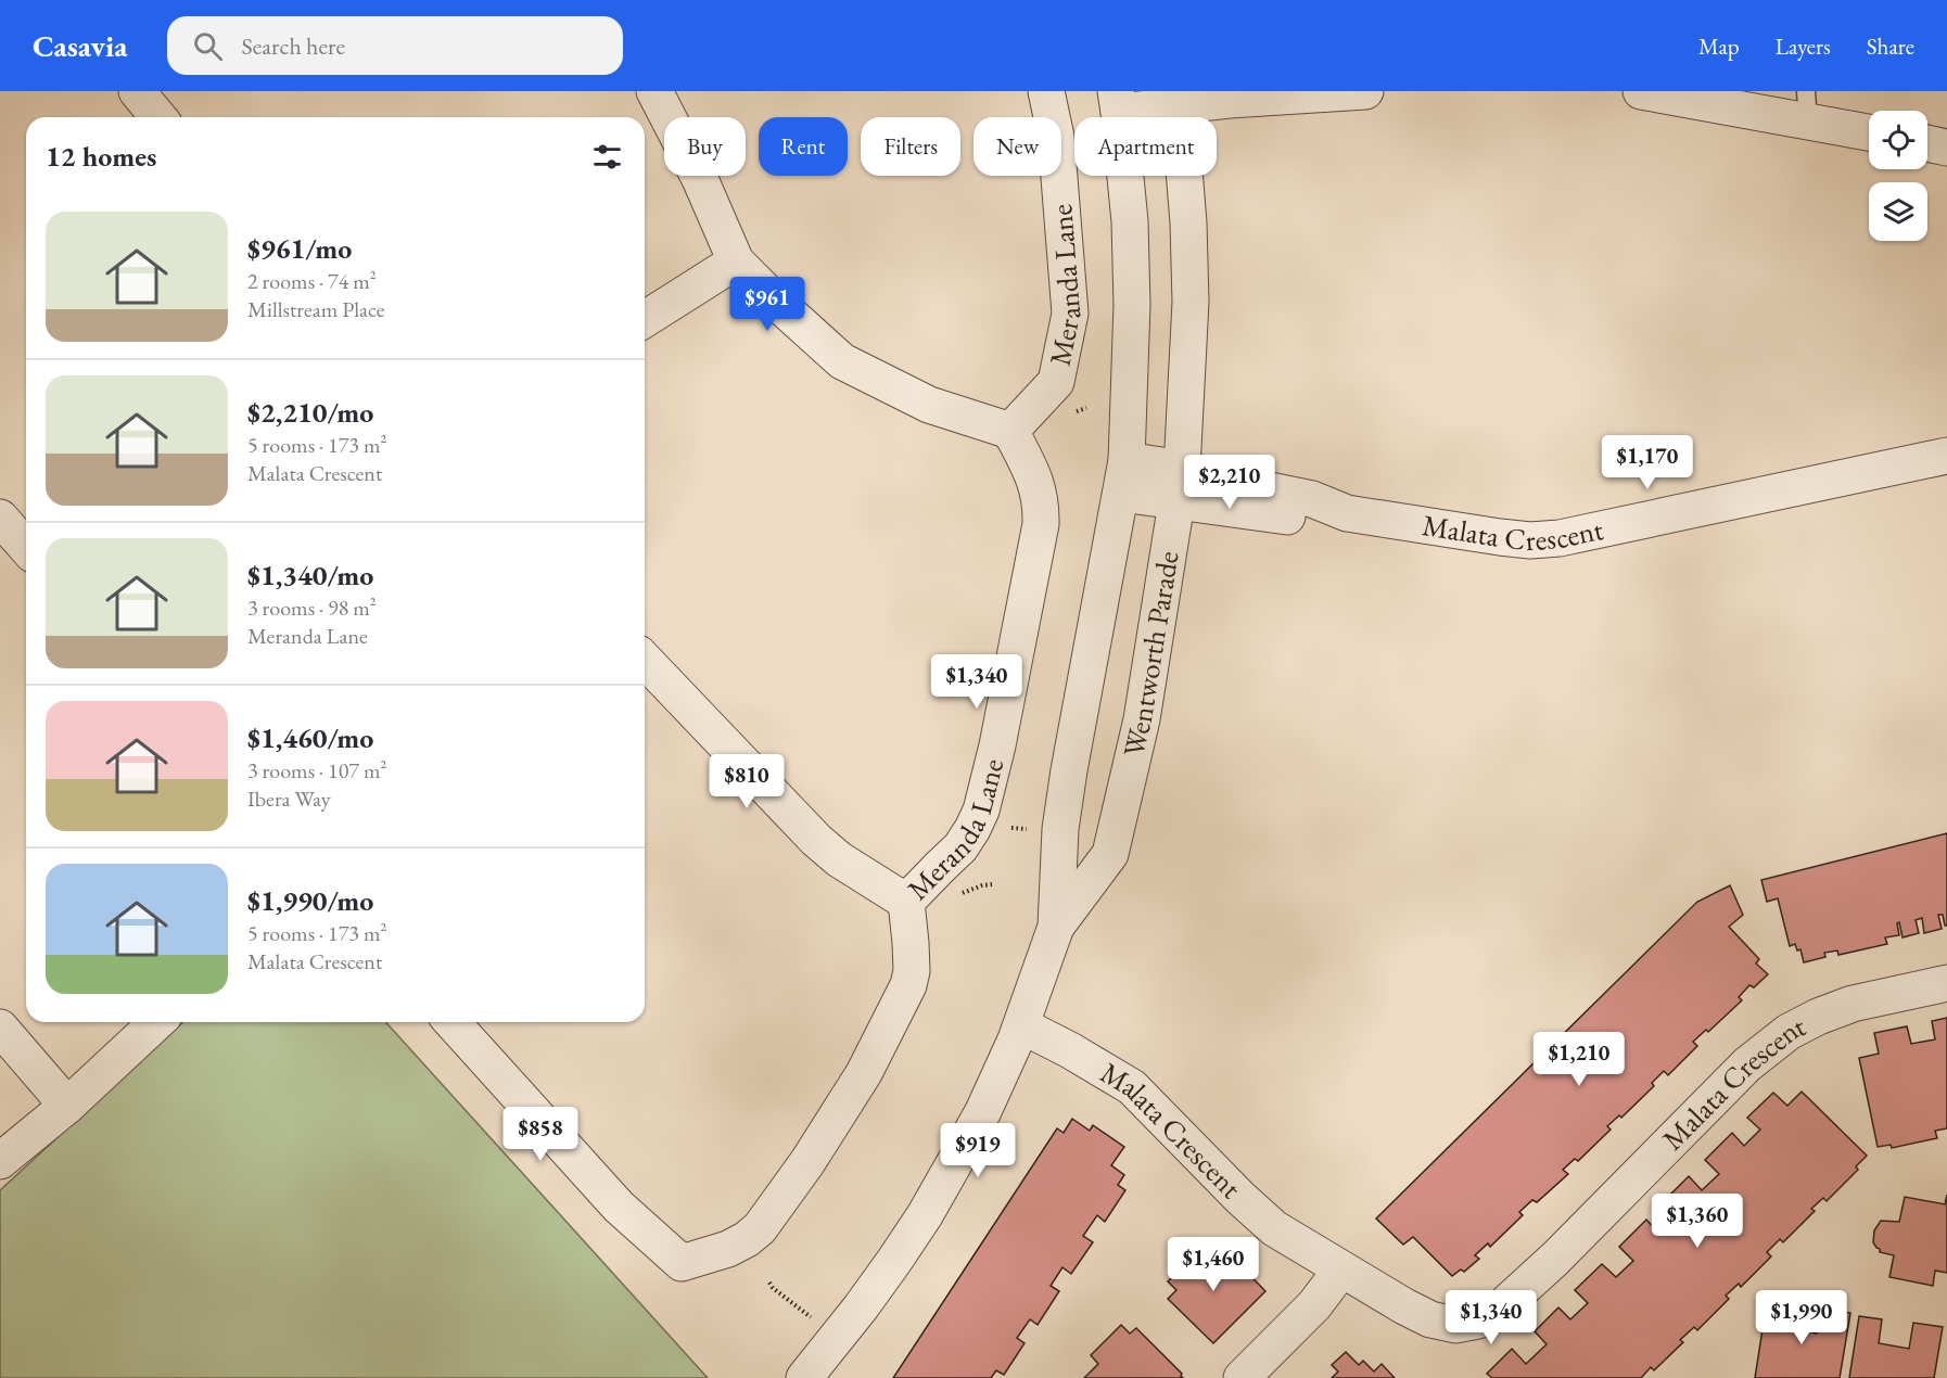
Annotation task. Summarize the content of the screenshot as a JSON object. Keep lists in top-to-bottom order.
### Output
{
  "streets": {
    "street": ["Meranda Lane", "Malata Crescent", "Wentworth Parade"]
  },
  "crossings": [
    ["Malata Crescent", "Wentworth Parade"]
  ],
  "page": {
    "header": "Casavia",
    "search": "Search here",
    "nav": ["Map", "Layers", "Share"],
    "chip": [
      "Buy",
      "Rent",
      "Filters",
      "New",
      "Apartment"
    ],
    "heading": "12 homes",
    "list": [
      {
        "name": "$961/mo",
        "note": "2 rooms · 74 m² · Millstream Place"
      },
      {
        "name": "$2,210/mo",
        "note": "5 rooms · 173 m² · Malata Crescent"
      },
      {
        "name": "$1,340/mo",
        "note": "3 rooms · 98 m² · Meranda Lane"
      },
      {
        "name": "$1,460/mo",
        "note": "3 rooms · 107 m² · Ibera Way"
      },
      {
        "name": "$1,990/mo",
        "note": "5 rooms · 173 m² · Malata Crescent"
      }
    ],
    "price": [
      "$961",
      "$1,170",
      "$2,210",
      "$1,340",
      "$810",
      "$1,210",
      "$858",
      "$919",
      "$1,360",
      "$1,460",
      "$1,340",
      "$1,990"
    ]
  }
}
